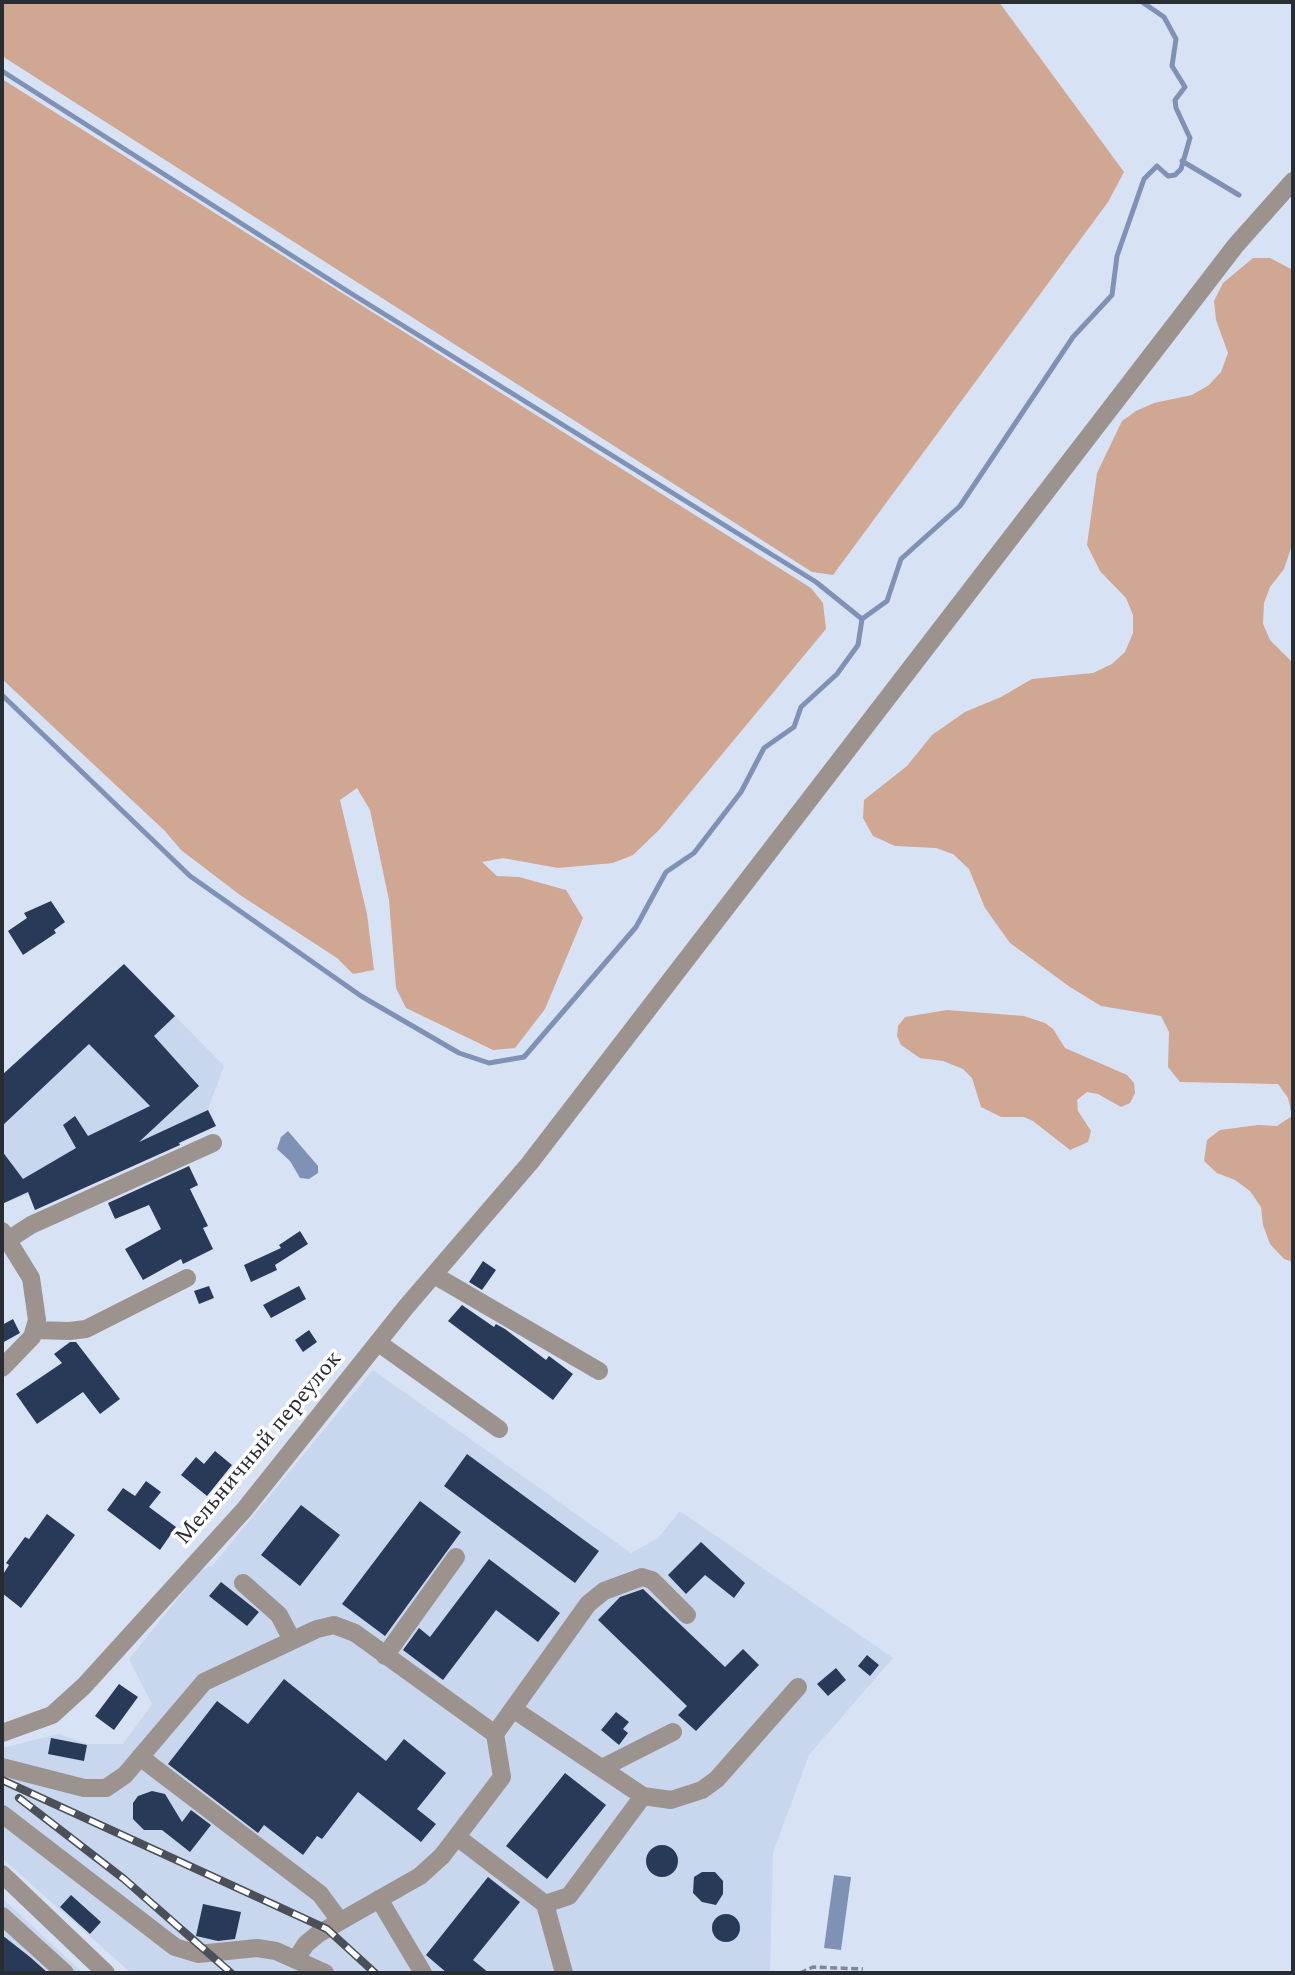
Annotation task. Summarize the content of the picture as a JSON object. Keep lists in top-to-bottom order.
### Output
{
  "streets": {
    "street": ["Мельничный переулок"]
  }
}
